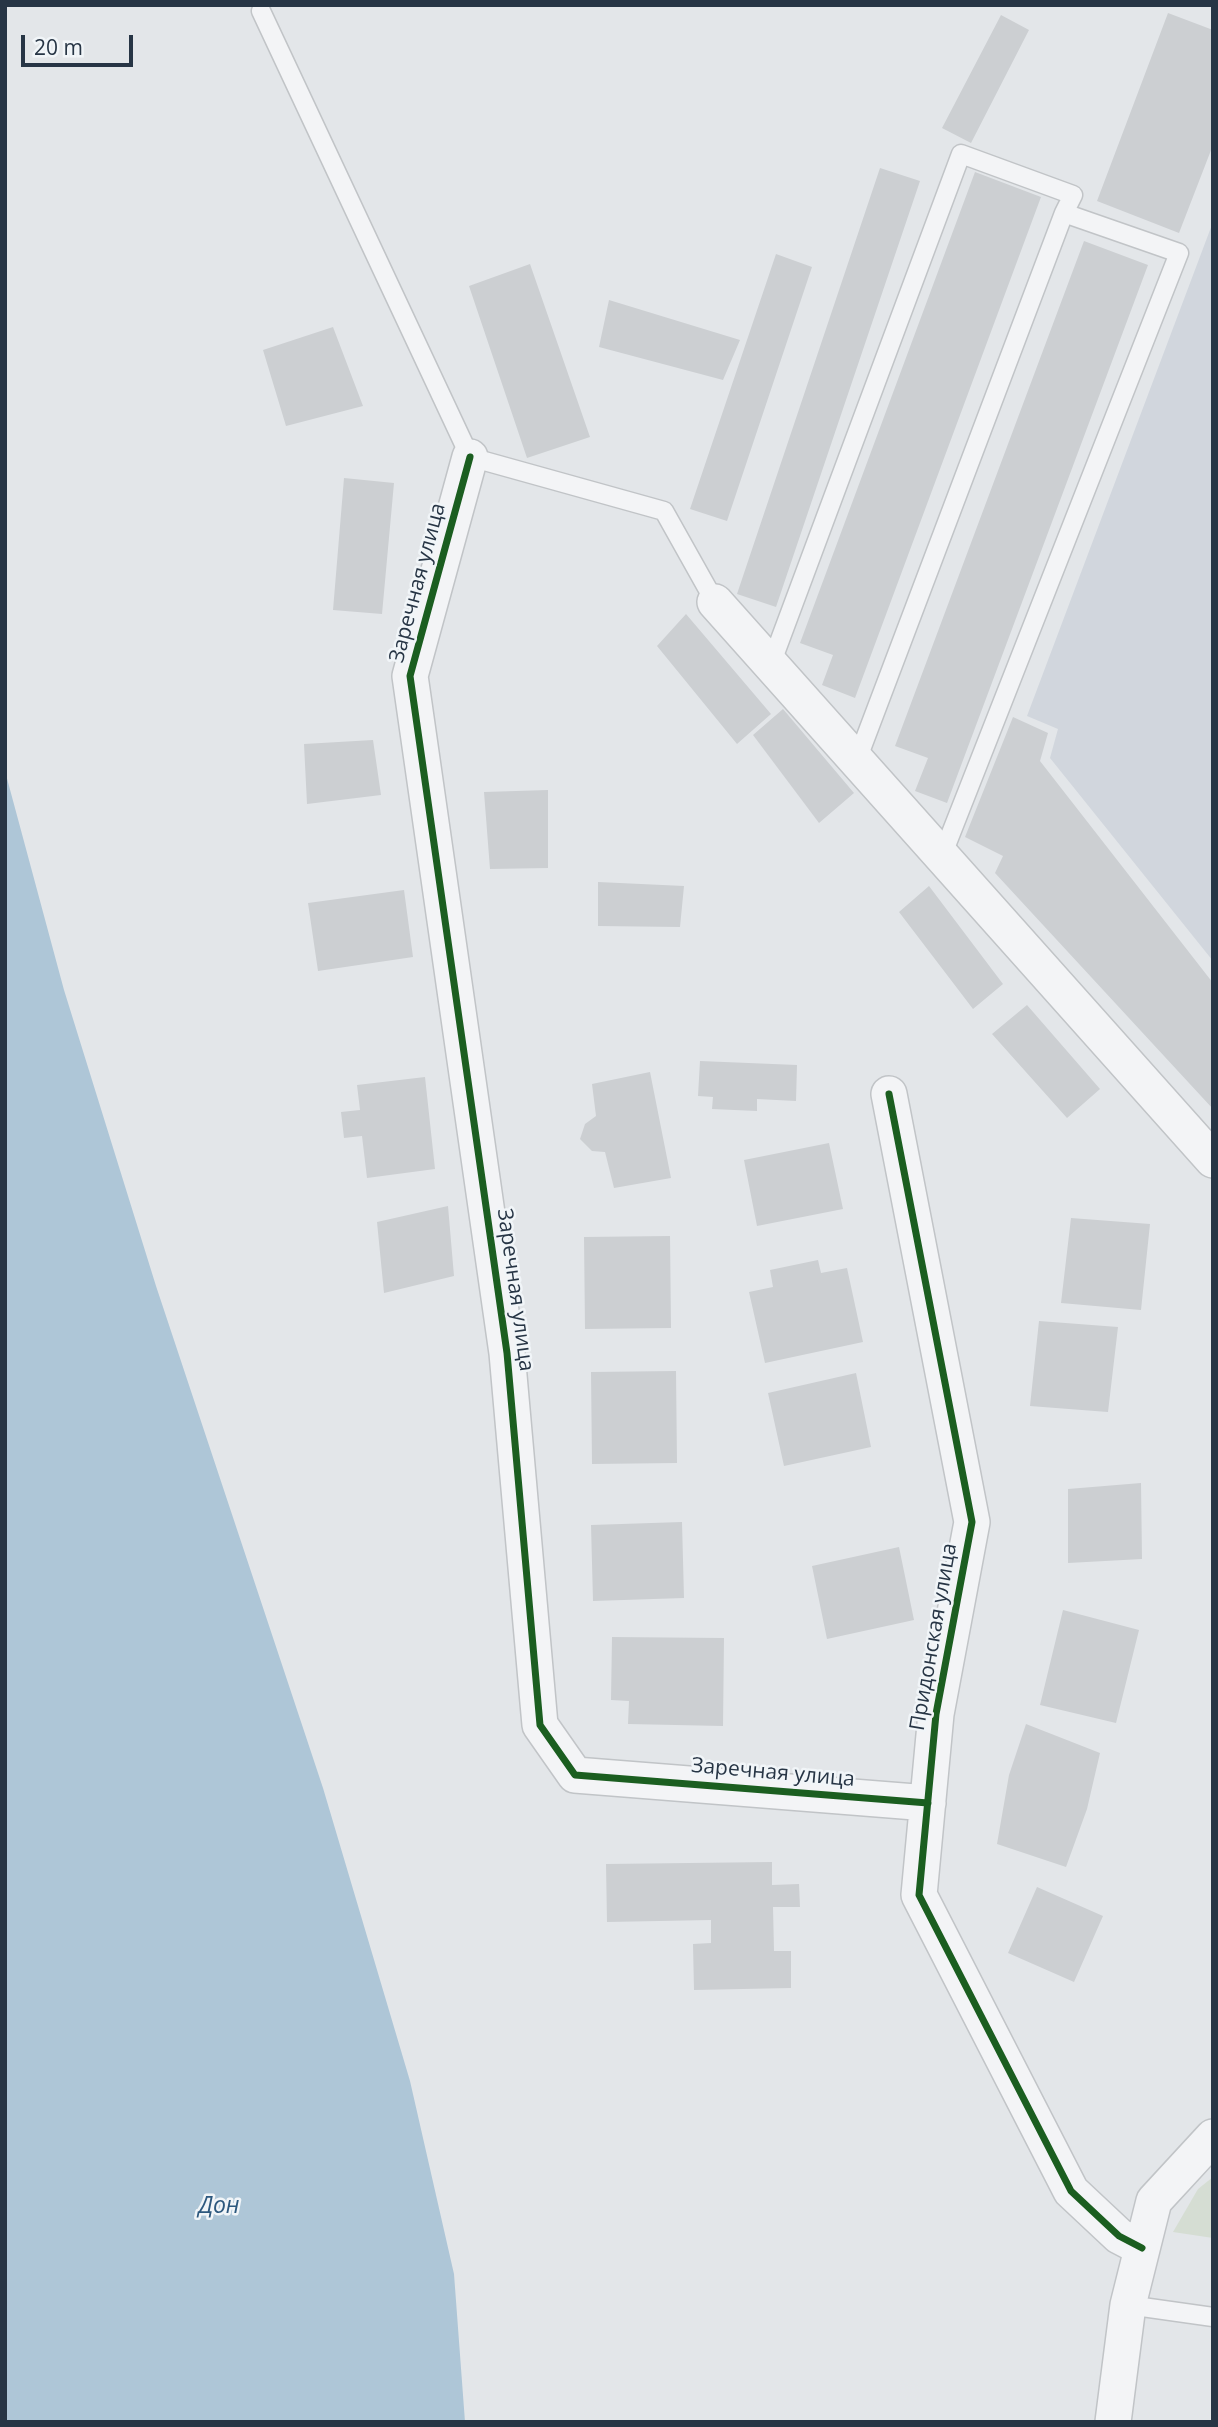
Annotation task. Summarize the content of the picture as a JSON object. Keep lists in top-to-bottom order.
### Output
{
  "streets": {
    "street": ["Заречная улица", "Придонская улица"]
  },
  "crossings": [
    ["Заречная улица", "Придонская улица"]
  ],
  "water": ["Дон"],
  "scale_bar": "20 m"
}
